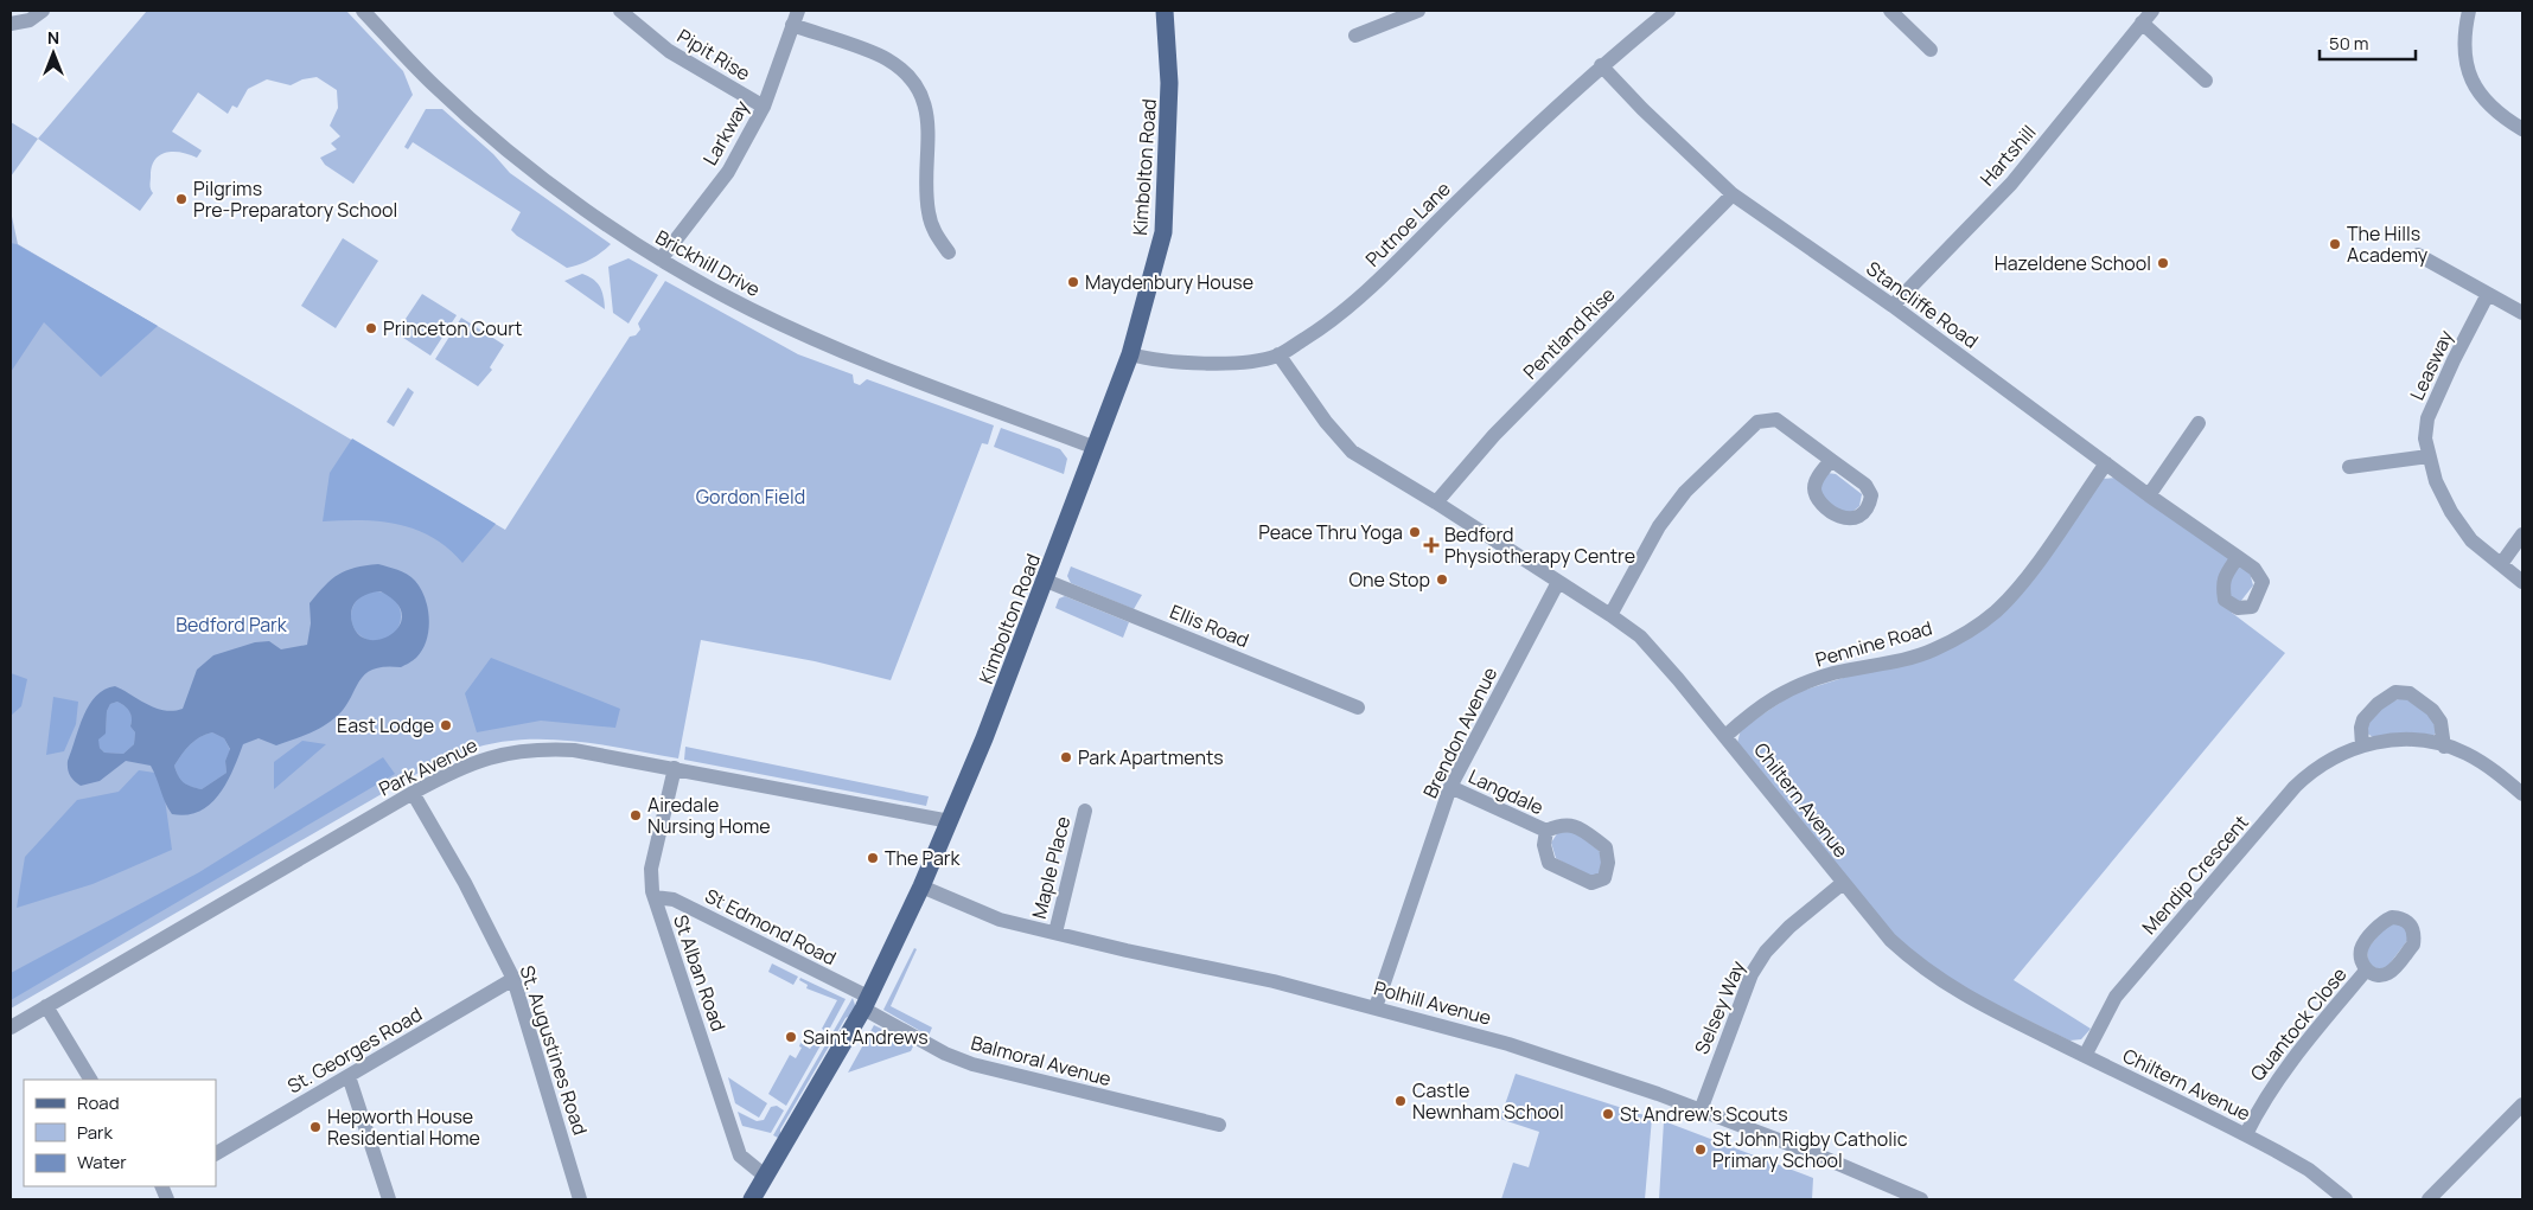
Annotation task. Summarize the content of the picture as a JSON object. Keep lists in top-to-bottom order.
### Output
{
  "streets": {
    "main road": ["Kimbolton Road"],
    "street": [
      "Pipit Rise",
      "Larkway",
      "Hartshill",
      "Putnoe Lane",
      "Brickhill Drive",
      "Stancliffe Road",
      "Pentland Rise",
      "Leasway",
      "Ellis Road",
      "Pennine Road",
      "Brendon Avenue",
      "Park Avenue",
      "Langdale",
      "Chiltern Avenue",
      "Maple Place",
      "Mendip Crescent",
      "St Edmond Road",
      "St Alban Road",
      "Polhill Avenue",
      "Selsey Way",
      "Quantock Close",
      "St. Georges Road",
      "St. Augustines Road",
      "Balmoral Avenue"
    ]
  },
  "crossings": [
    ["Pipit Rise", "Larkway"],
    ["Larkway", "Brickhill Drive"],
    ["Hartshill", "Stancliffe Road"],
    ["Kimbolton Road", "Putnoe Lane"],
    ["Kimbolton Road", "Brickhill Drive"],
    ["Kimbolton Road", "Ellis Road"],
    ["Kimbolton Road", "Park Avenue"],
    ["Kimbolton Road", "St Edmond Road"],
    ["Kimbolton Road", "St Alban Road"],
    ["Kimbolton Road", "Polhill Avenue"],
    ["Kimbolton Road", "Balmoral Avenue"],
    ["Putnoe Lane", "Stancliffe Road"],
    ["Putnoe Lane", "Chiltern Avenue"],
    ["Stancliffe Road", "Pentland Rise"],
    ["Stancliffe Road", "Pennine Road"],
    ["Pentland Rise", "Chiltern Avenue"],
    ["Pennine Road", "Chiltern Avenue"],
    ["Brendon Avenue", "Langdale"],
    ["Brendon Avenue", "Chiltern Avenue"],
    ["Brendon Avenue", "Polhill Avenue"],
    ["Park Avenue", "St Alban Road"],
    ["Park Avenue", "St. Augustines Road"],
    ["Chiltern Avenue", "Mendip Crescent"],
    ["Chiltern Avenue", "Selsey Way"],
    ["Chiltern Avenue", "Quantock Close"],
    ["Maple Place", "Polhill Avenue"],
    ["St Edmond Road", "St Alban Road"],
    ["St Edmond Road", "Balmoral Avenue"],
    ["Polhill Avenue", "Selsey Way"],
    ["St. Georges Road", "St. Augustines Road"]
  ],
  "parks": ["Gordon Field", "Bedford Park"],
  "places": {
    "other": [
      "Pilgrims Pre-Preparatory School",
      "The Hills Academy",
      "Hazeldene School",
      "Maydenbury House",
      "Princeton Court",
      "Peace Thru Yoga",
      "One Stop",
      "East Lodge",
      "Park Apartments",
      "Airedale Nursing Home",
      "The Park",
      "Saint Andrews",
      "Castle Newnham School",
      "St Andrew's Scouts",
      "Hepworth House Residential Home",
      "St John Rigby Catholic Primary School"
    ],
    "health": ["Bedford Physiotherapy Centre"]
  },
  "legend": ["Road", "Park", "Water"],
  "scale_bar": "50 m",
  "north": "top"
}
